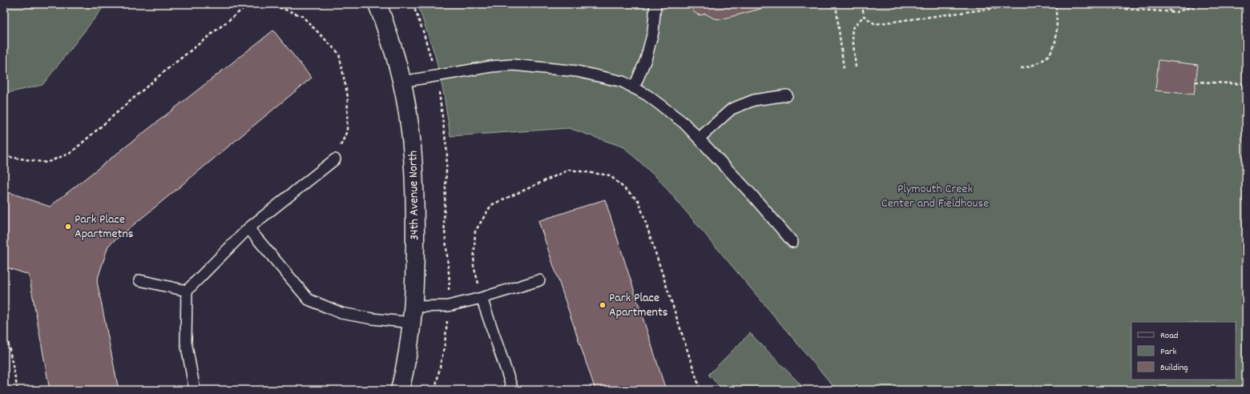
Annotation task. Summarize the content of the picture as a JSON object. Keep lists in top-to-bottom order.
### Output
{
  "streets": {
    "street": ["34th Avenue North"]
  },
  "parks": ["Plymouth Creek Center and Fieldhouse"],
  "places": ["Park Place Apartmetns", "Park Place Apartments"],
  "legend": ["Road", "Park", "Building"]
}
